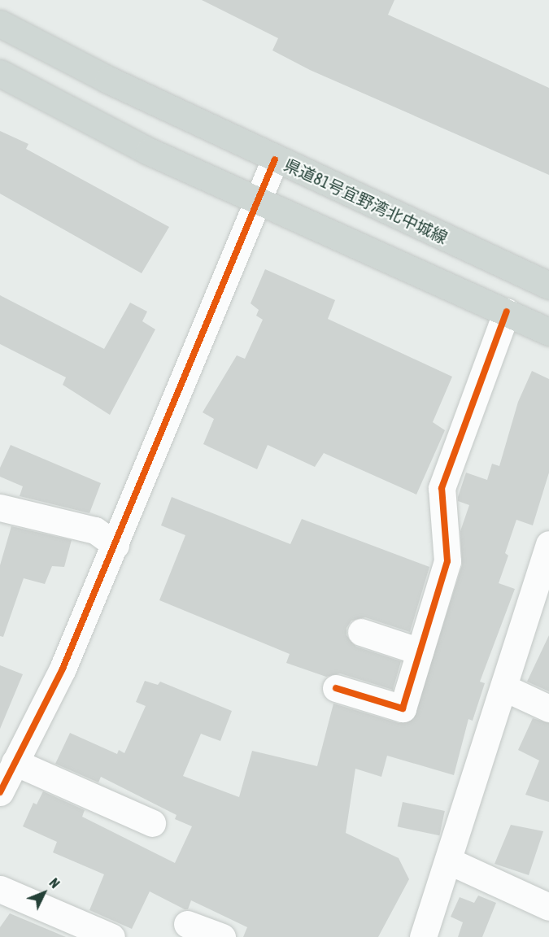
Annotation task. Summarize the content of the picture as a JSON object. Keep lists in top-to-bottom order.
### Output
{
  "streets": {
    "main road": ["県道81号宜野湾北中城線"]
  },
  "north": "top right"
}
